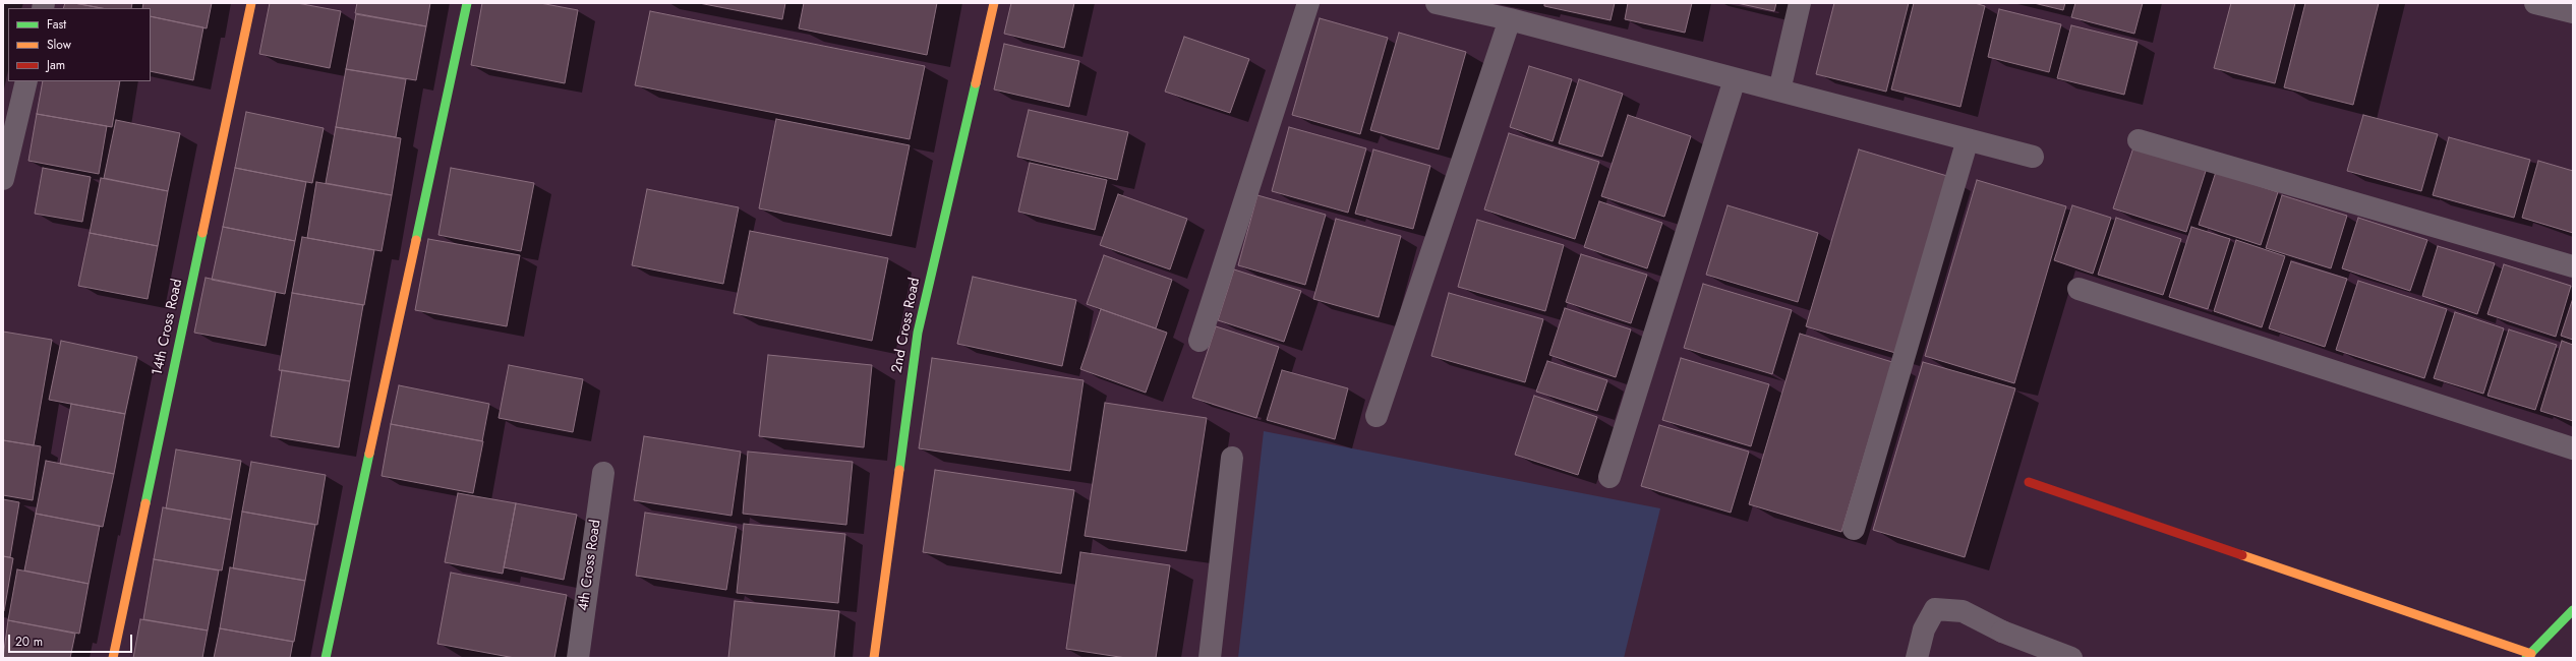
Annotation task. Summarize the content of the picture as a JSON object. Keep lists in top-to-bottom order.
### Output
{
  "streets": {
    "street": ["2nd Cross Road", "14th Cross Road", "4th Cross Road"]
  },
  "legend": ["Fast", "Slow", "Jam"],
  "scale_bar": "20 m"
}
